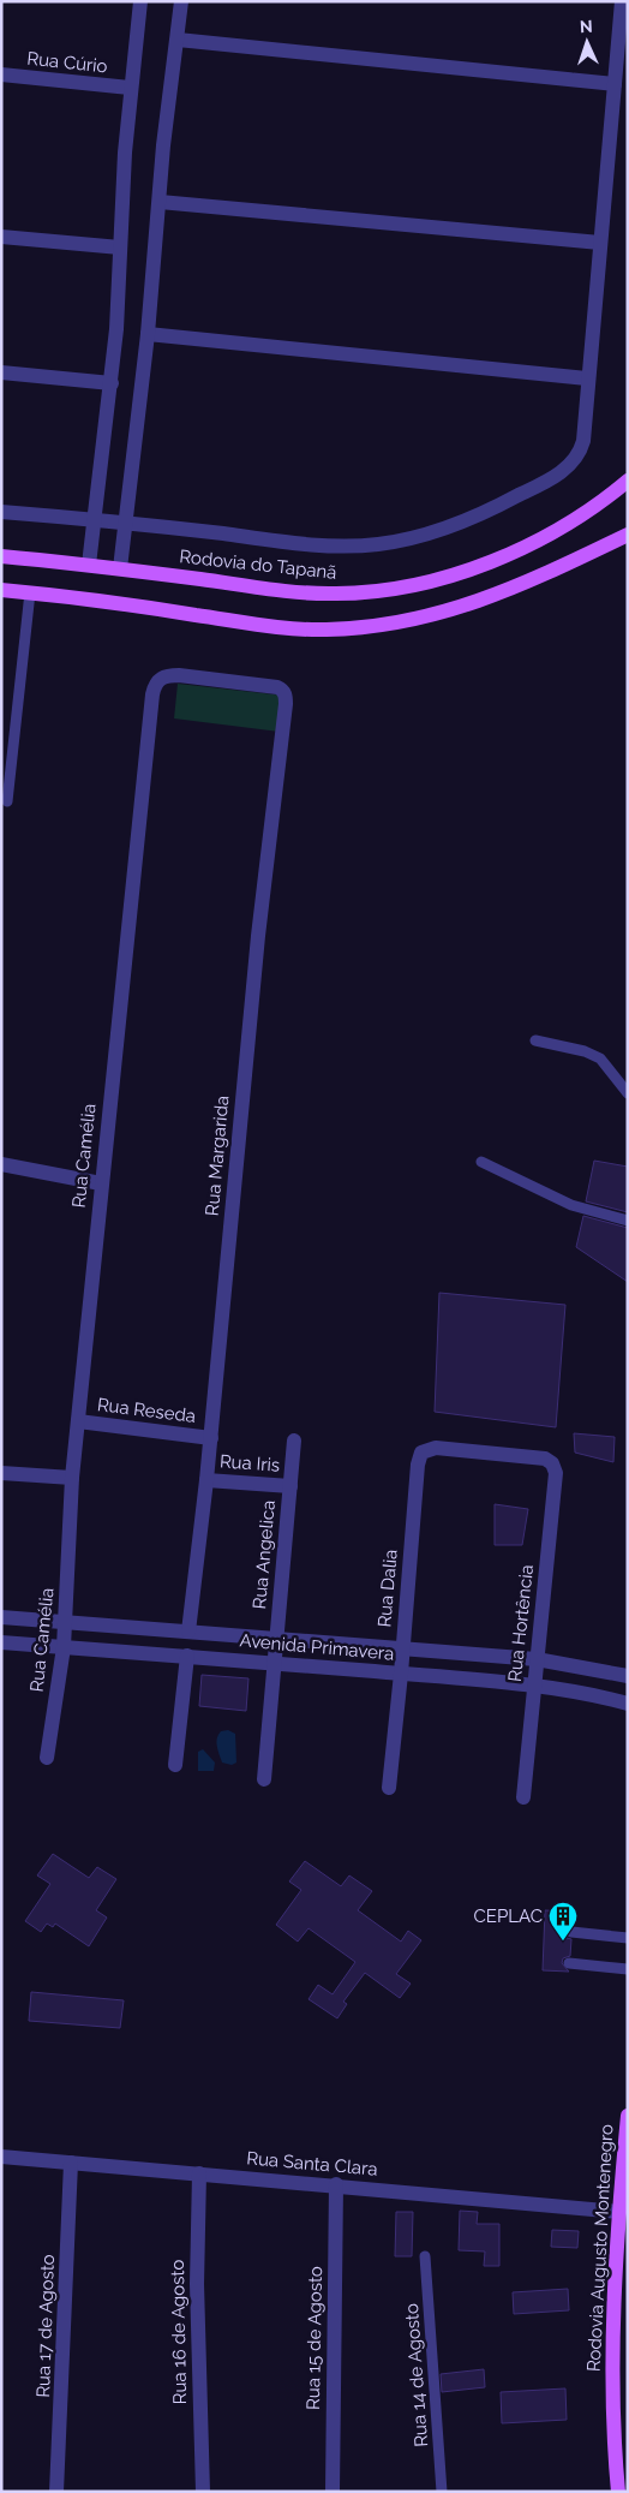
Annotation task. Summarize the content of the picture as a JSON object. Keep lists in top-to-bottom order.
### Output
{
  "streets": {
    "main road": ["Rodovia do Tapanã", "Rodovia Augusto Montenegro"],
    "street": [
      "Rua Cúrio",
      "Rua Camélia",
      "Rua Margarida",
      "Rua Reseda",
      "Rua Iris",
      "Rua Angelica",
      "Rua Dalia",
      "Rua Hortência",
      "Avenida Primavera",
      "Rua Santa Clara",
      "Rua 17 de Agosto",
      "Rua 16 de Agosto",
      "Rua 15 de Agosto"
    ],
    "lane": ["Rua 14 de Agosto"]
  },
  "crossings": [
    ["Rua Camélia", "Rua Margarida"],
    ["Rua Camélia", "Rua Reseda"],
    ["Rua Camélia", "Avenida Primavera"],
    ["Rua Margarida", "Rua Reseda"],
    ["Rua Margarida", "Rua Iris"],
    ["Rua Margarida", "Avenida Primavera"],
    ["Rua Iris", "Rua Angelica"],
    ["Rua Angelica", "Avenida Primavera"],
    ["Rua Dalia", "Rua Hortência"],
    ["Rua Dalia", "Avenida Primavera"],
    ["Rua Hortência", "Avenida Primavera"],
    ["Rua Santa Clara", "Rodovia Augusto Montenegro"],
    ["Rua Santa Clara", "Rua 17 de Agosto"],
    ["Rua Santa Clara", "Rua 16 de Agosto"],
    ["Rua Santa Clara", "Rua 15 de Agosto"]
  ],
  "places": {
    "building": ["CEPLAC"]
  },
  "north": "top"
}
